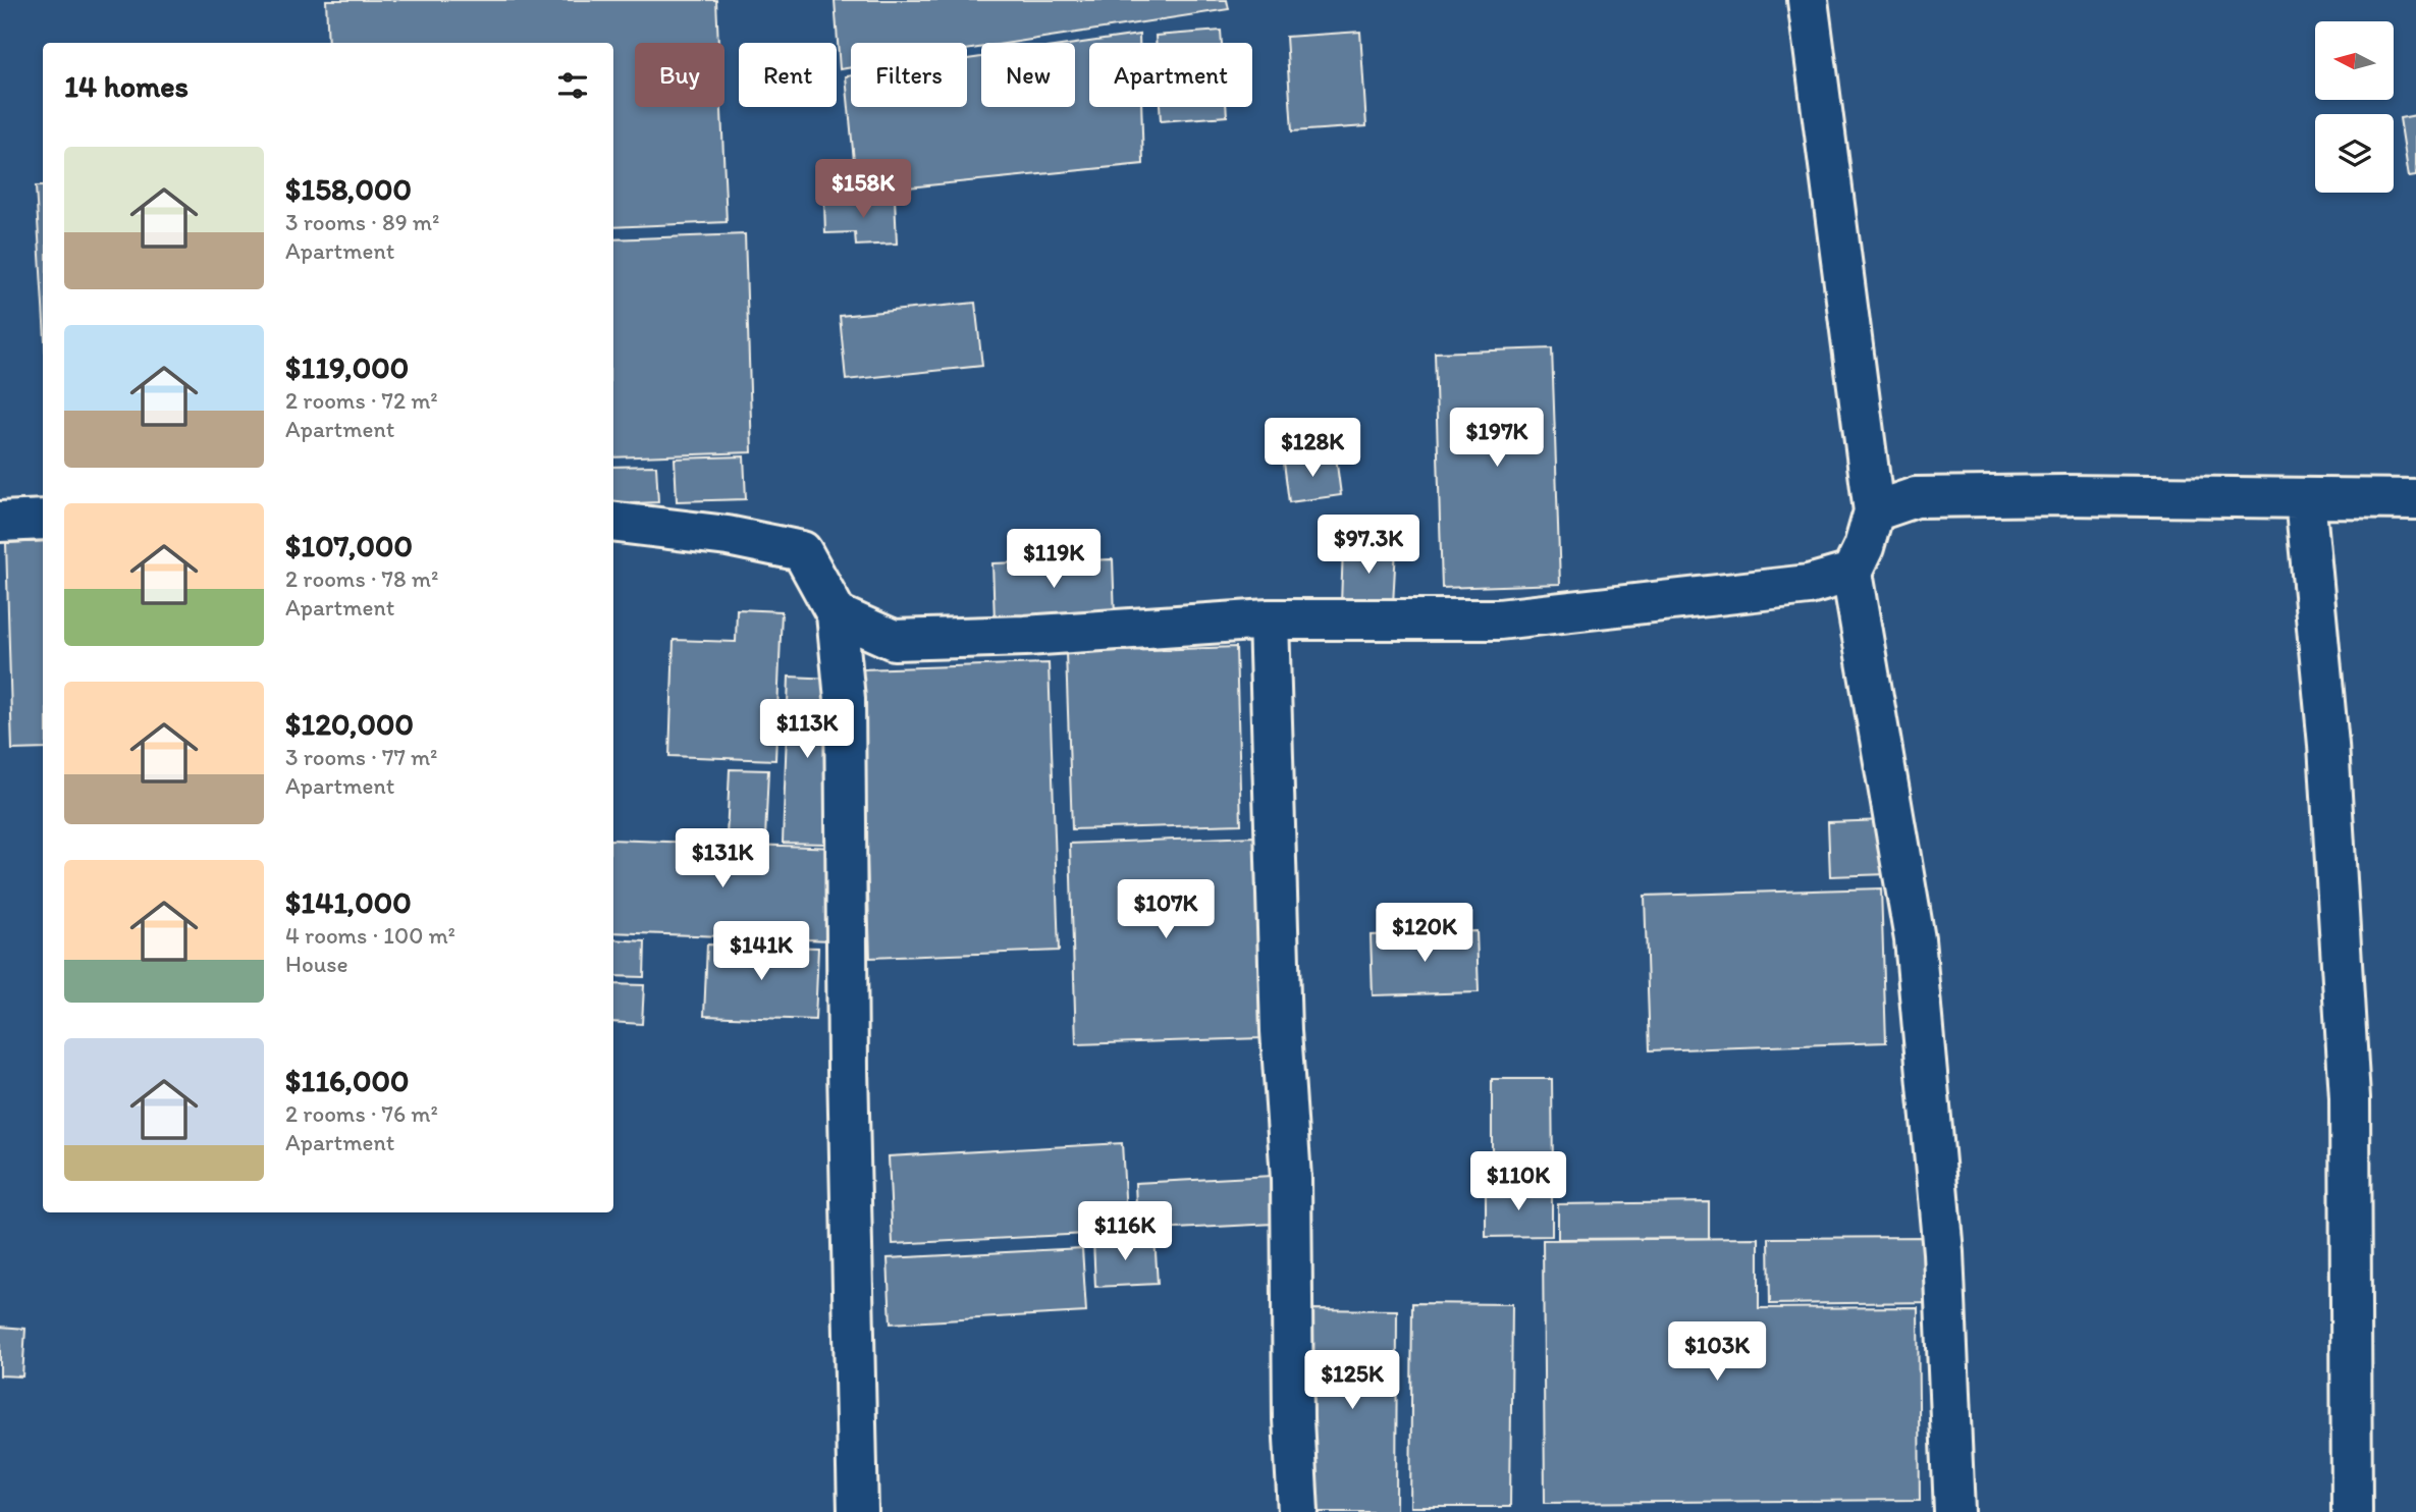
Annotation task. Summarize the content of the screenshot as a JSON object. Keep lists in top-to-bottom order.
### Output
{
  "north": "left",
  "page": {
    "chip": [
      "Buy",
      "Rent",
      "Filters",
      "New",
      "Apartment"
    ],
    "heading": "14 homes",
    "list": [
      {
        "name": "$158,000",
        "note": "3 rooms · 89 m² · Apartment"
      },
      {
        "name": "$119,000",
        "note": "2 rooms · 72 m² · Apartment"
      },
      {
        "name": "$107,000",
        "note": "2 rooms · 78 m² · Apartment"
      },
      {
        "name": "$120,000",
        "note": "3 rooms · 77 m² · Apartment"
      },
      {
        "name": "$141,000",
        "note": "4 rooms · 100 m² · House"
      },
      {
        "name": "$116,000",
        "note": "2 rooms · 76 m² · Apartment"
      }
    ],
    "price": [
      "$158K",
      "$197K",
      "$128K",
      "$97.3K",
      "$119K",
      "$113K",
      "$131K",
      "$107K",
      "$120K",
      "$141K",
      "$110K",
      "$116K",
      "$103K",
      "$125K"
    ]
  }
}
